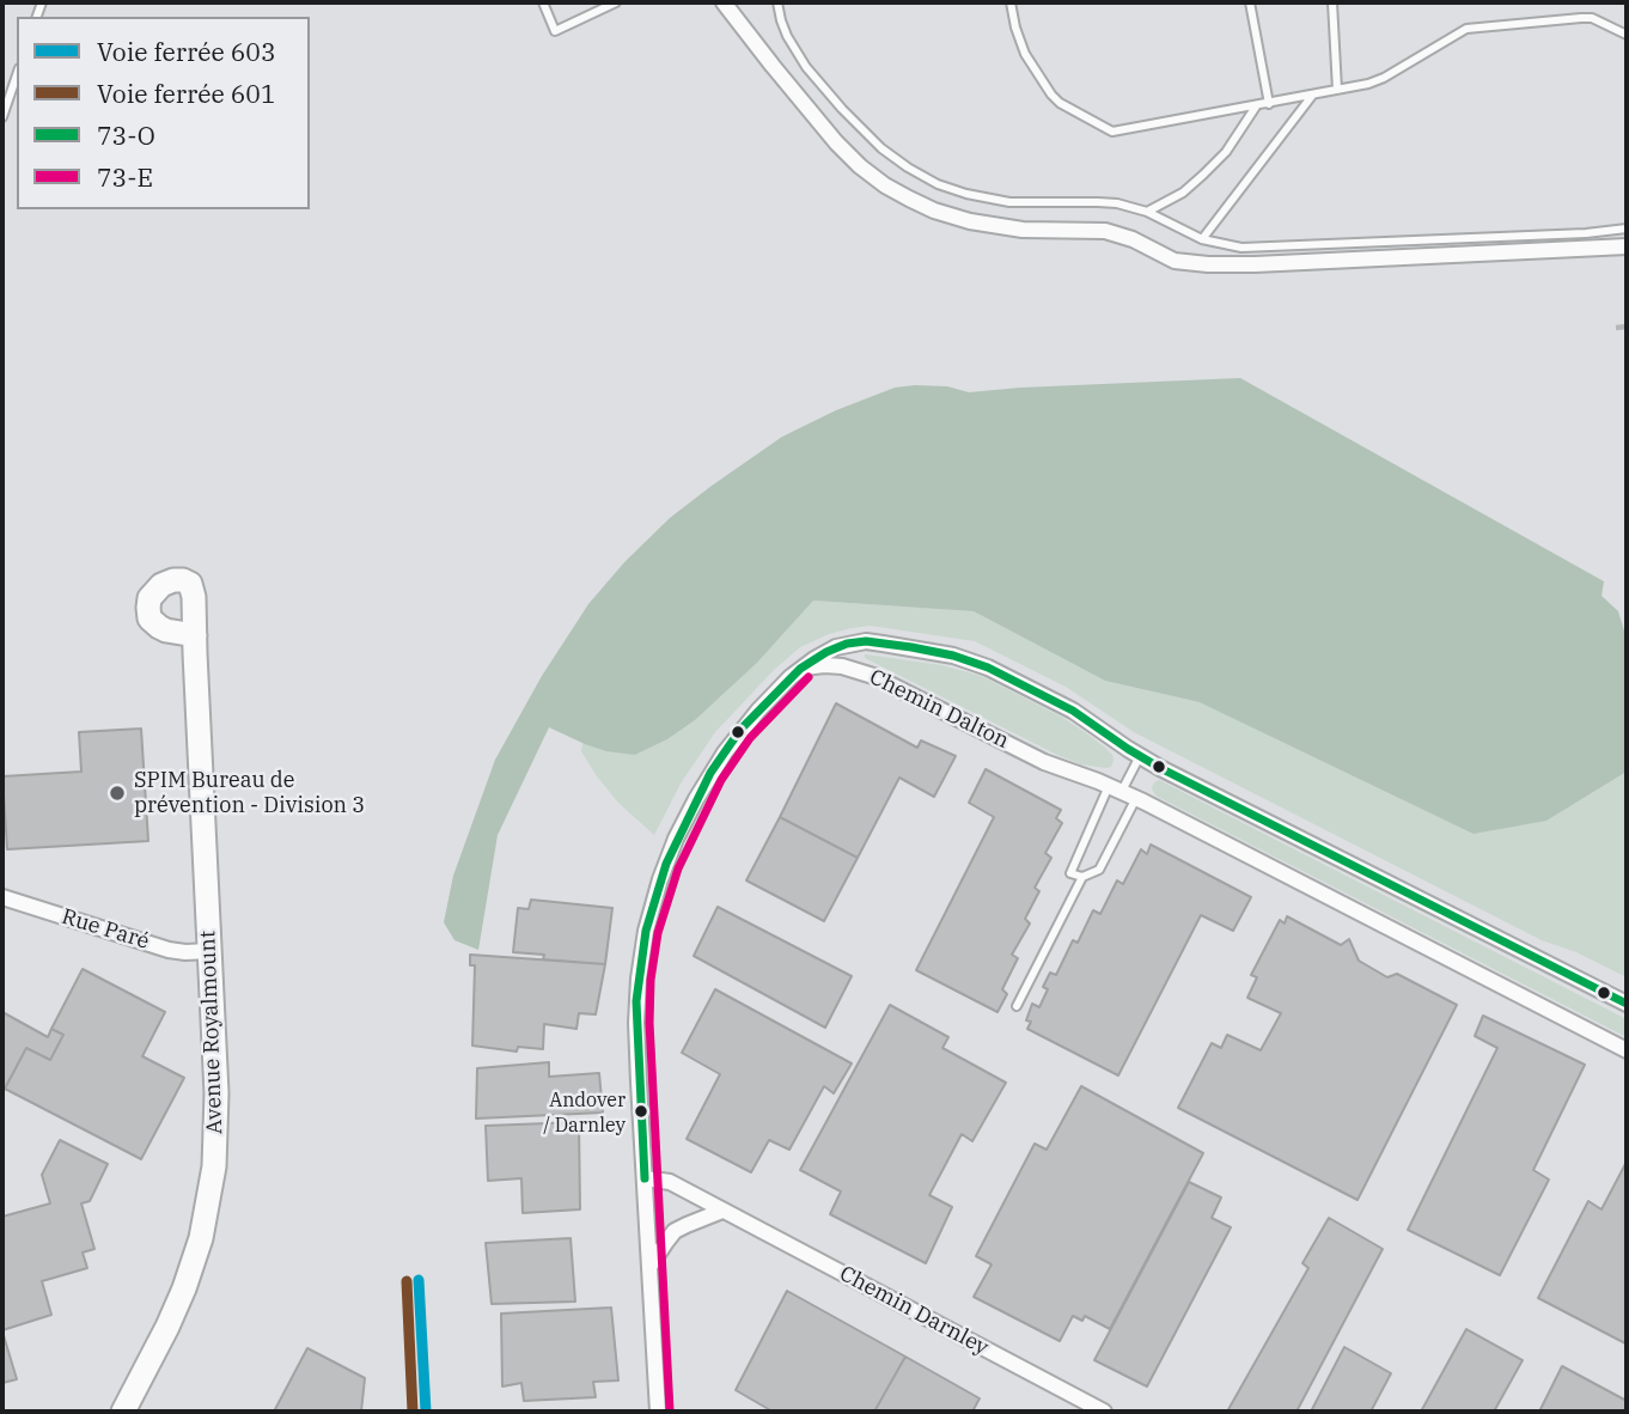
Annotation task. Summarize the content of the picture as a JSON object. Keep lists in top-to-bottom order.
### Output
{
  "streets": {
    "street": [
      "Chemin Dalton",
      "Rue Paré",
      "Avenue Royalmount",
      "Chemin Darnley"
    ]
  },
  "crossings": [
    ["Rue Paré", "Avenue Royalmount"]
  ],
  "places": ["SPIM Bureau de prévention - Division 3", "Andover / Darnley"],
  "lines": [
    "transit line 73-O",
    "transit line 73-E",
    "rail line 603",
    "rail line 601"
  ],
  "legend": [
    "Voie ferrée 603",
    "Voie ferrée 601",
    "73-O",
    "73-E"
  ]
}
